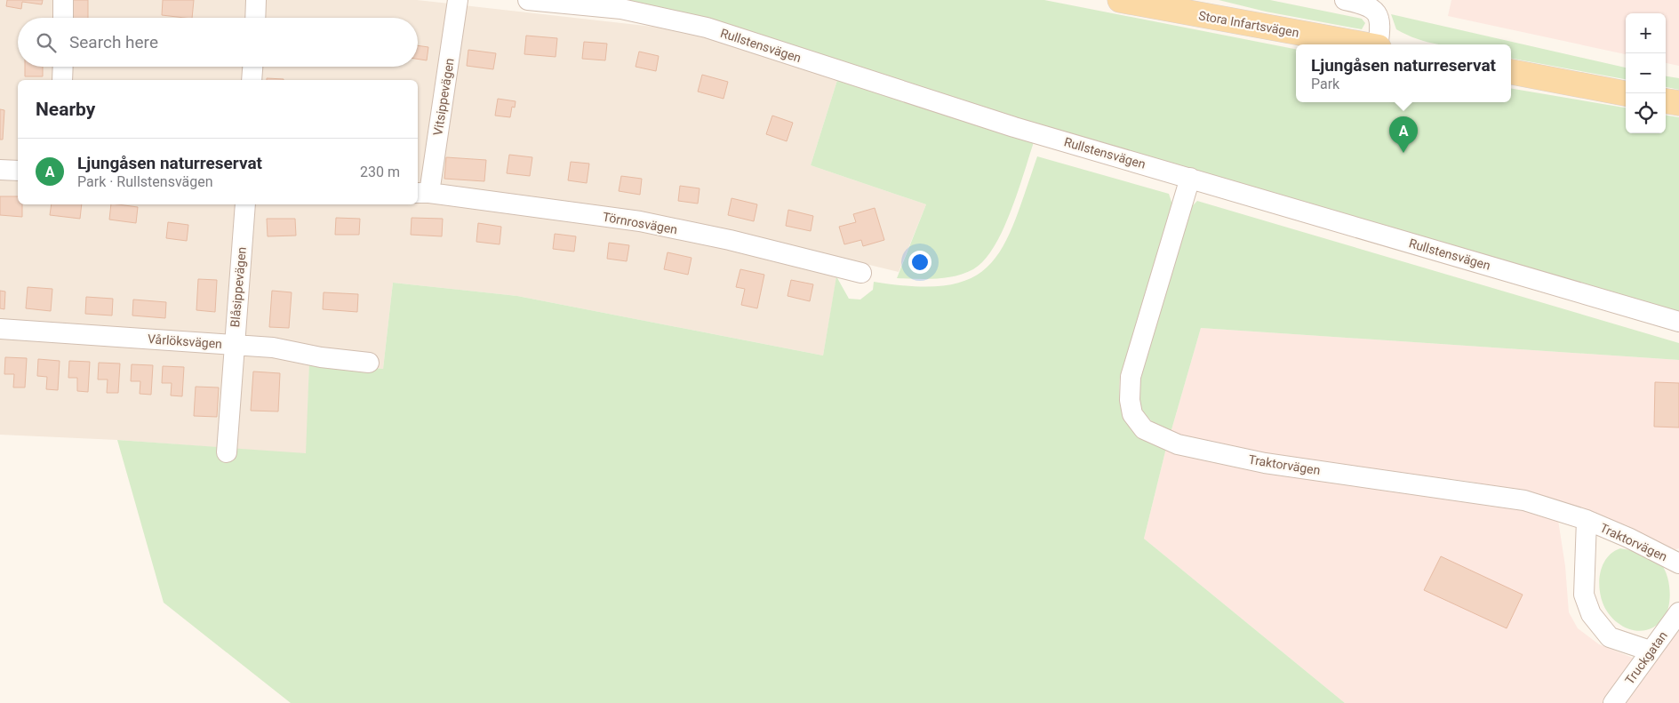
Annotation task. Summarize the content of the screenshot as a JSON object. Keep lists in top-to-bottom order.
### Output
{
  "streets": {
    "main road": ["Stora Infartsvägen"],
    "street": [
      "Rullstensvägen",
      "Vitsippevägen",
      "Törnrosvägen",
      "Blåsippevägen",
      "Vårlöksvägen",
      "Traktorvägen",
      "Truckgatan"
    ]
  },
  "crossings": [
    ["Rullstensvägen", "Traktorvägen"],
    ["Vitsippevägen", "Törnrosvägen"],
    ["Blåsippevägen", "Vårlöksvägen"]
  ],
  "page": {
    "map_buttons": ["+", "−"],
    "search": "Search here",
    "popup": ["Ljungåsen naturreservat", "Park"],
    "heading": "Nearby",
    "pins": "A",
    "list": [
      {
        "mark": "A",
        "name": "Ljungåsen naturreservat",
        "note": "Park · Rullstensvägen",
        "value": "230 m"
      }
    ]
  }
}
